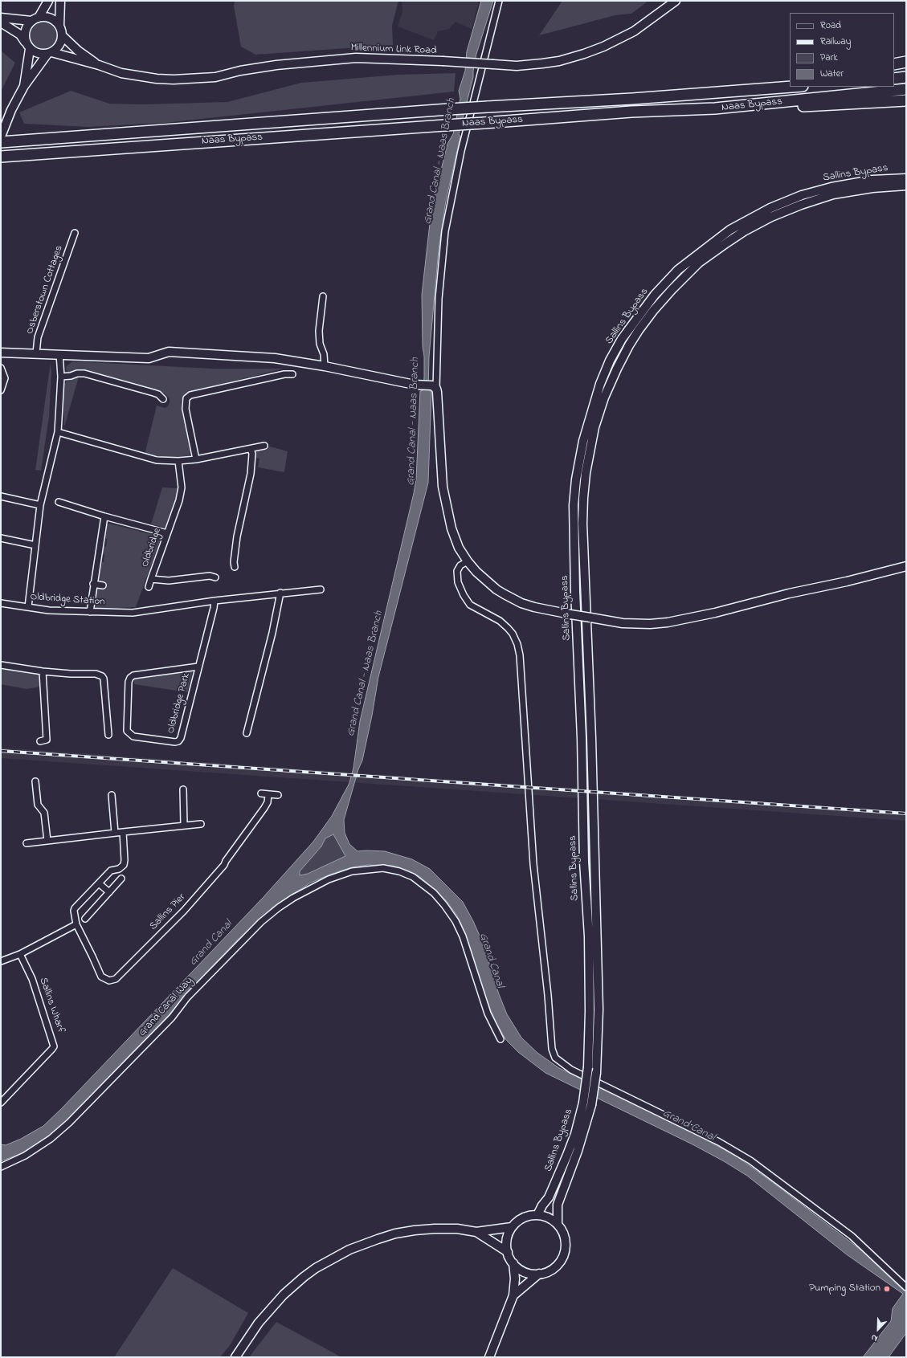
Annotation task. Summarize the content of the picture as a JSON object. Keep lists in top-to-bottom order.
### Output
{
  "streets": {
    "highway": ["Naas Bypass"],
    "main road": ["Millennium Link Road", "Sallins Bypass"],
    "street": [
      "Osberstown Cottages",
      "Oldbridge",
      "Oldbridge Station",
      "Oldbridge Park",
      "Sallins Pier",
      "Sallins Wharf",
      "Grand Canal Way"
    ]
  },
  "crossings": [
    ["Oldbridge Station", "Oldbridge Park"]
  ],
  "water": ["Grand Canal - Naas Branch", "Grand Canal"],
  "places": ["Pumping Station"],
  "legend": [
    "Road",
    "Railway",
    "Park",
    "Water"
  ],
  "north": "bottom left"
}
